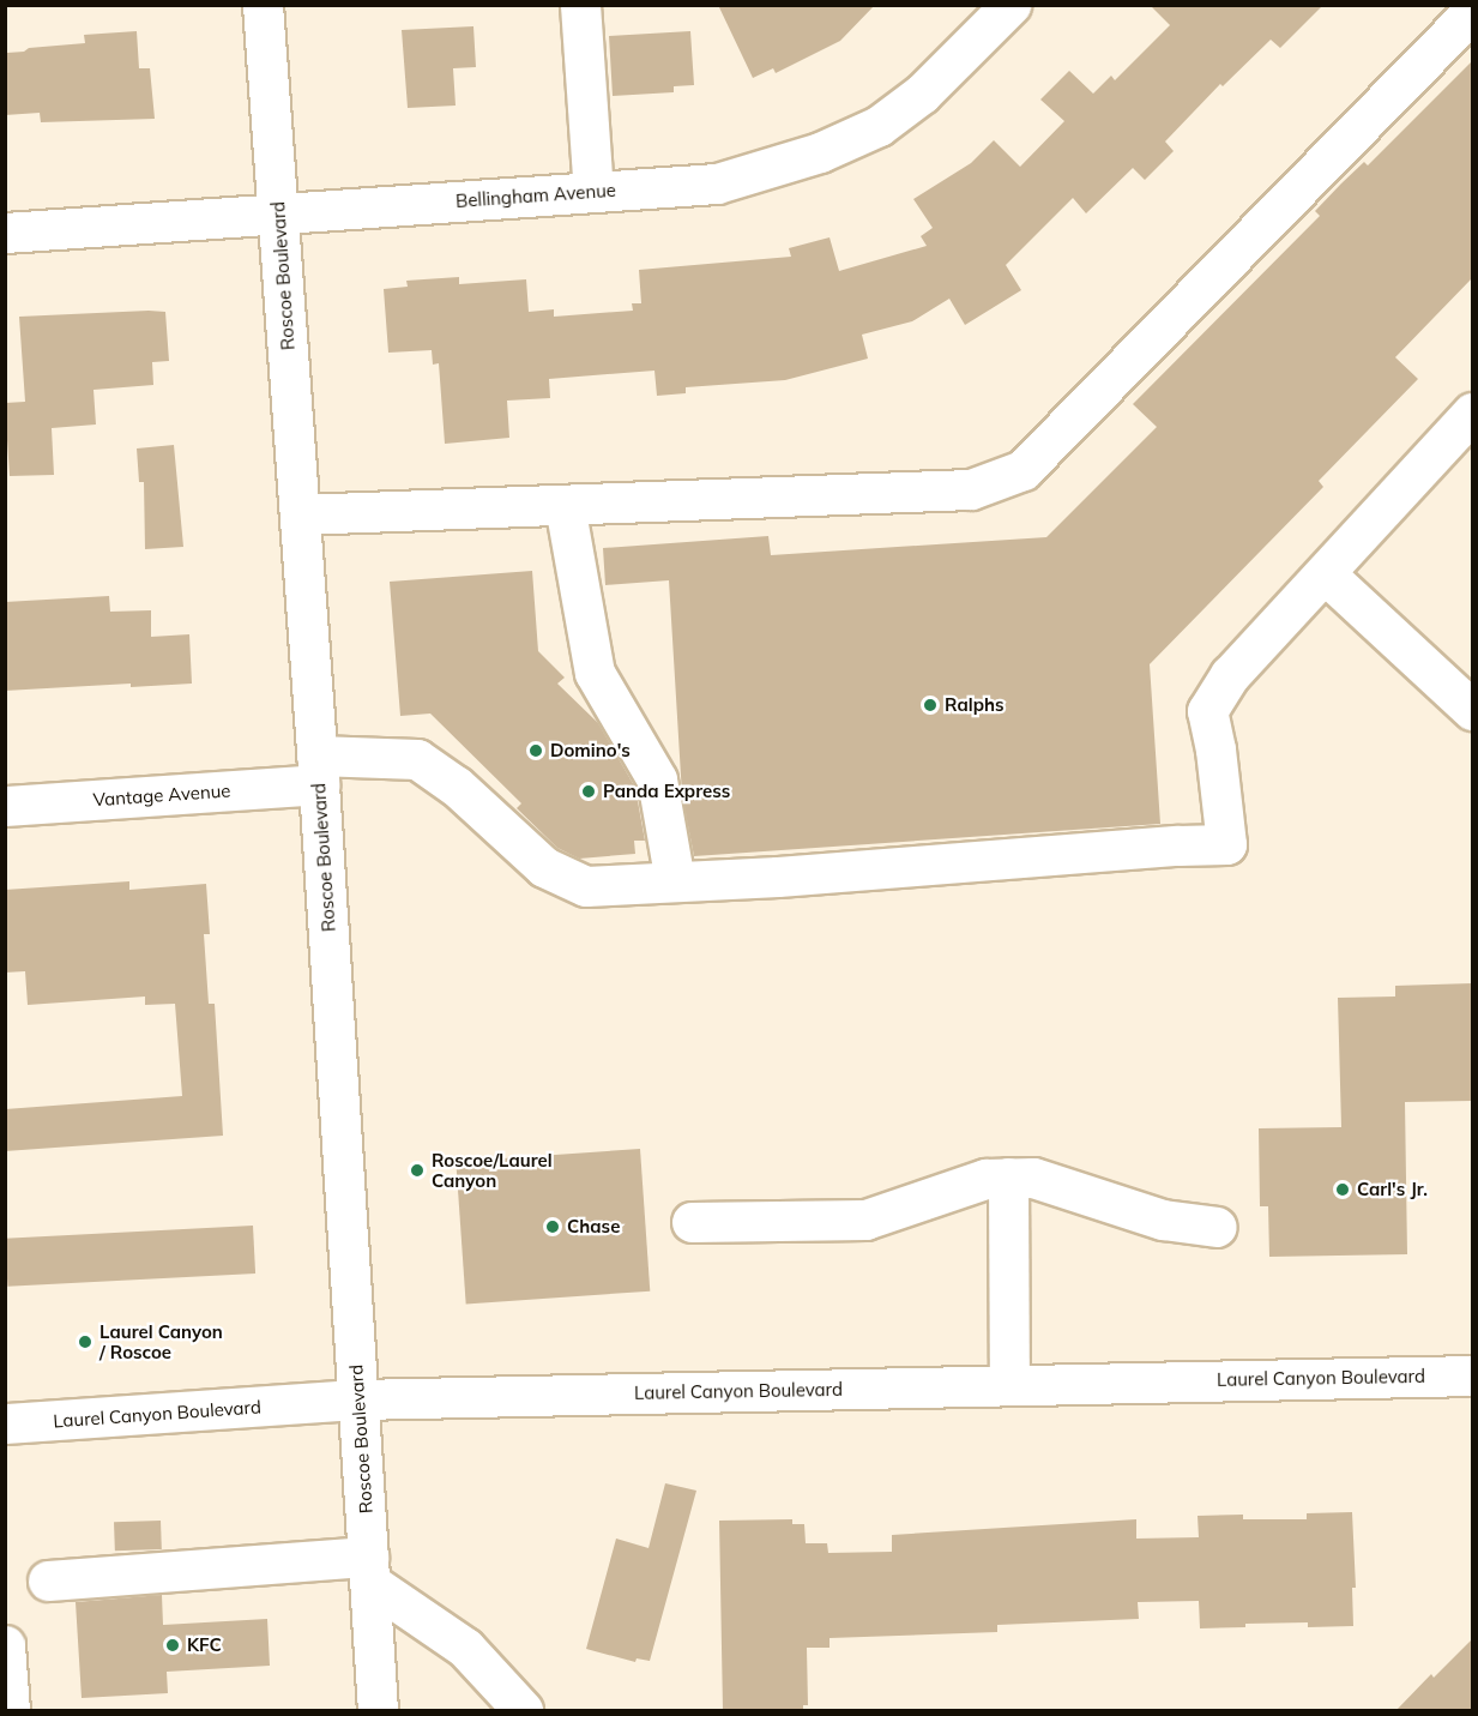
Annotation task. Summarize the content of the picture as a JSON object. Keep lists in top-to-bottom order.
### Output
{
  "streets": {
    "main road": [
      "Bellingham Avenue",
      "Roscoe Boulevard",
      "Vantage Avenue",
      "Laurel Canyon Boulevard"
    ]
  },
  "crossings": [
    ["Bellingham Avenue", "Roscoe Boulevard"],
    ["Roscoe Boulevard", "Vantage Avenue"],
    ["Roscoe Boulevard", "Laurel Canyon Boulevard"]
  ],
  "places": [
    "Ralphs",
    "Domino's",
    "Panda Express",
    "Roscoe/Laurel Canyon",
    "Carl's Jr.",
    "Chase",
    "Laurel Canyon / Roscoe",
    "KFC"
  ]
}
